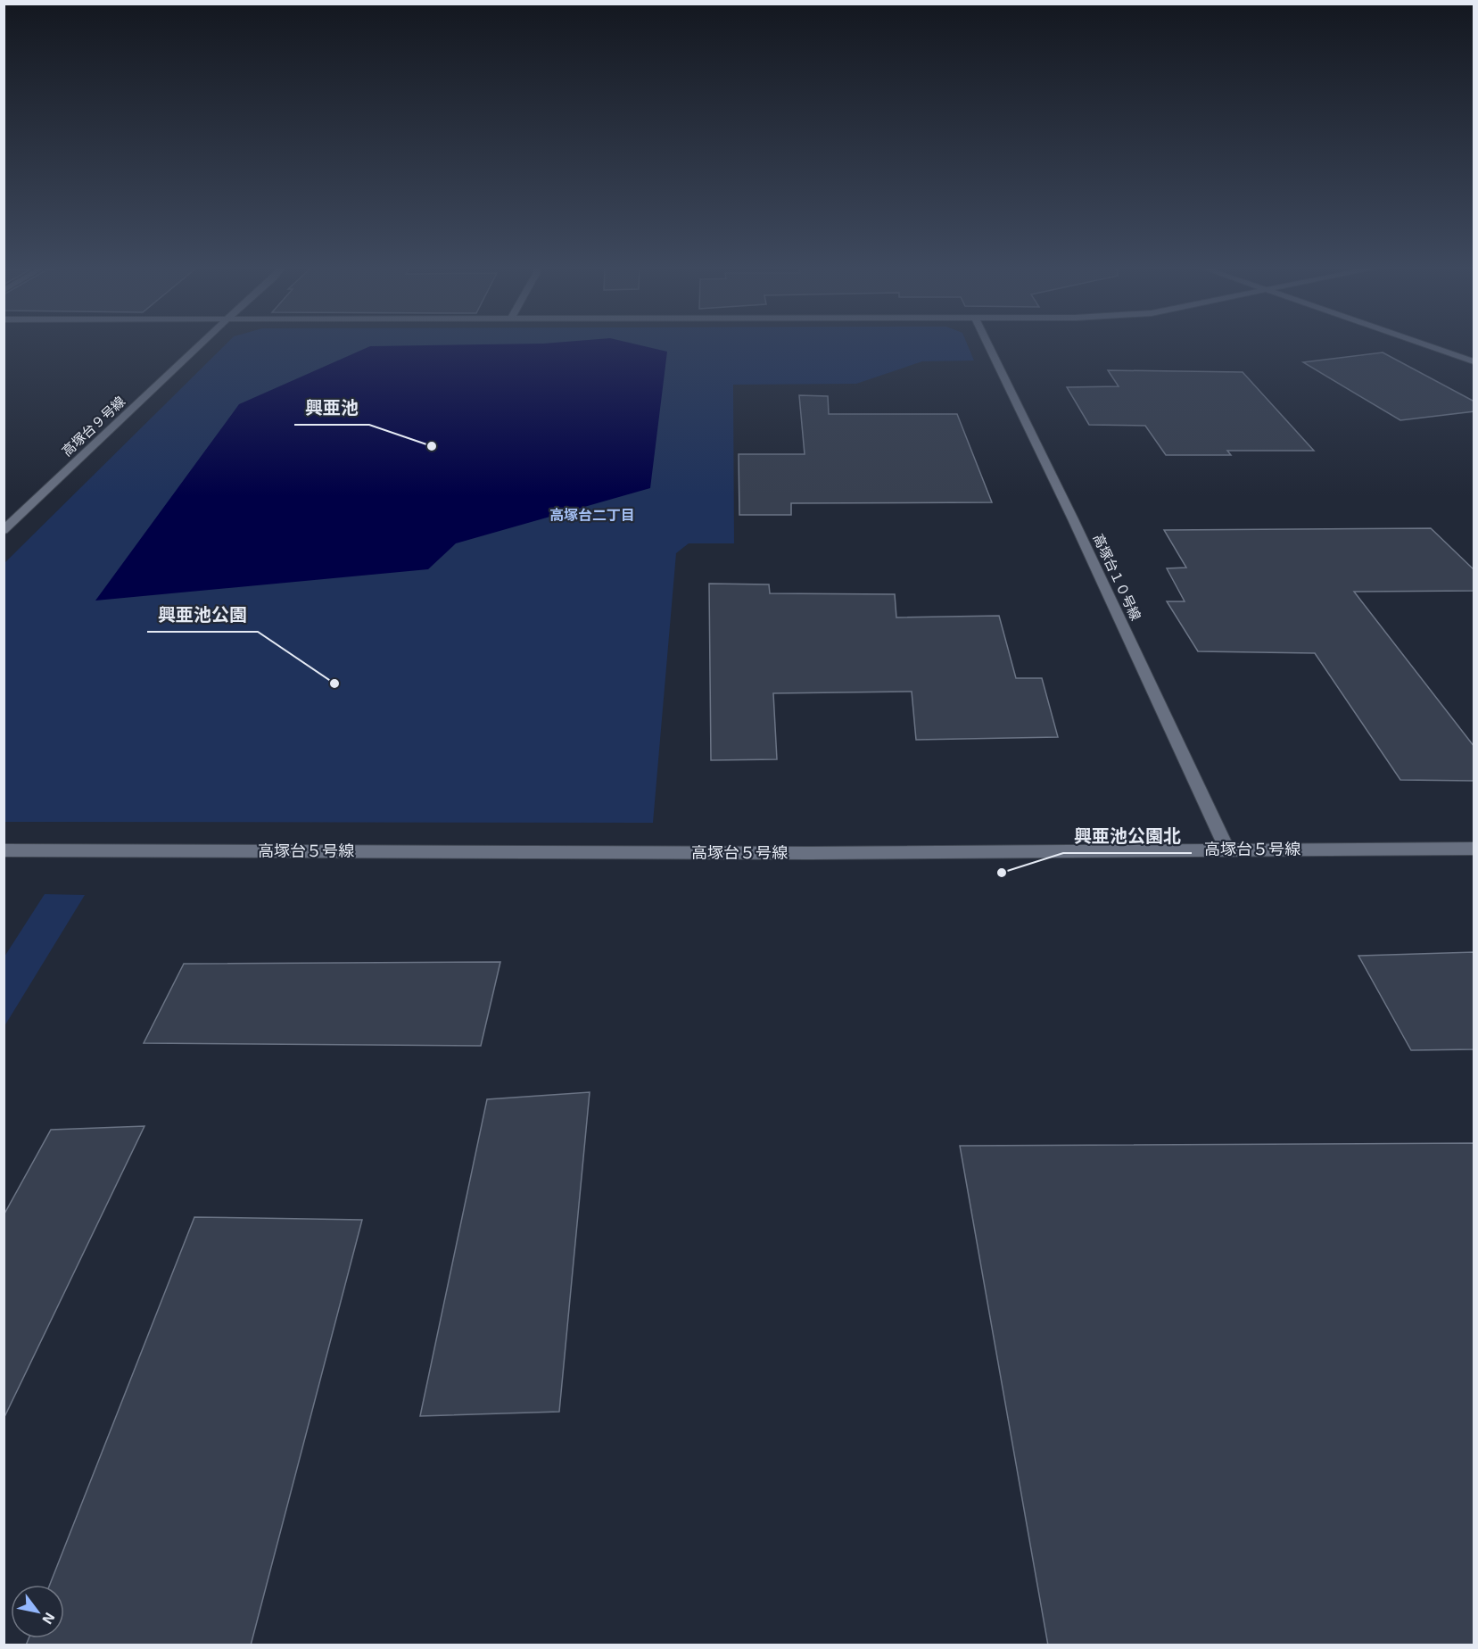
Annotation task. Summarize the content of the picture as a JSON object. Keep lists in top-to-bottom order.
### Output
{
  "streets": {
    "street": ["高塚台９号線", "高塚台１０号線", "高塚台５号線"]
  },
  "crossings": [
    ["高塚台１０号線", "高塚台５号線"]
  ],
  "districts": ["高塚台二丁目"],
  "places": ["興亜池", "興亜池公園", "興亜池公園北"],
  "north": "bottom right"
}
